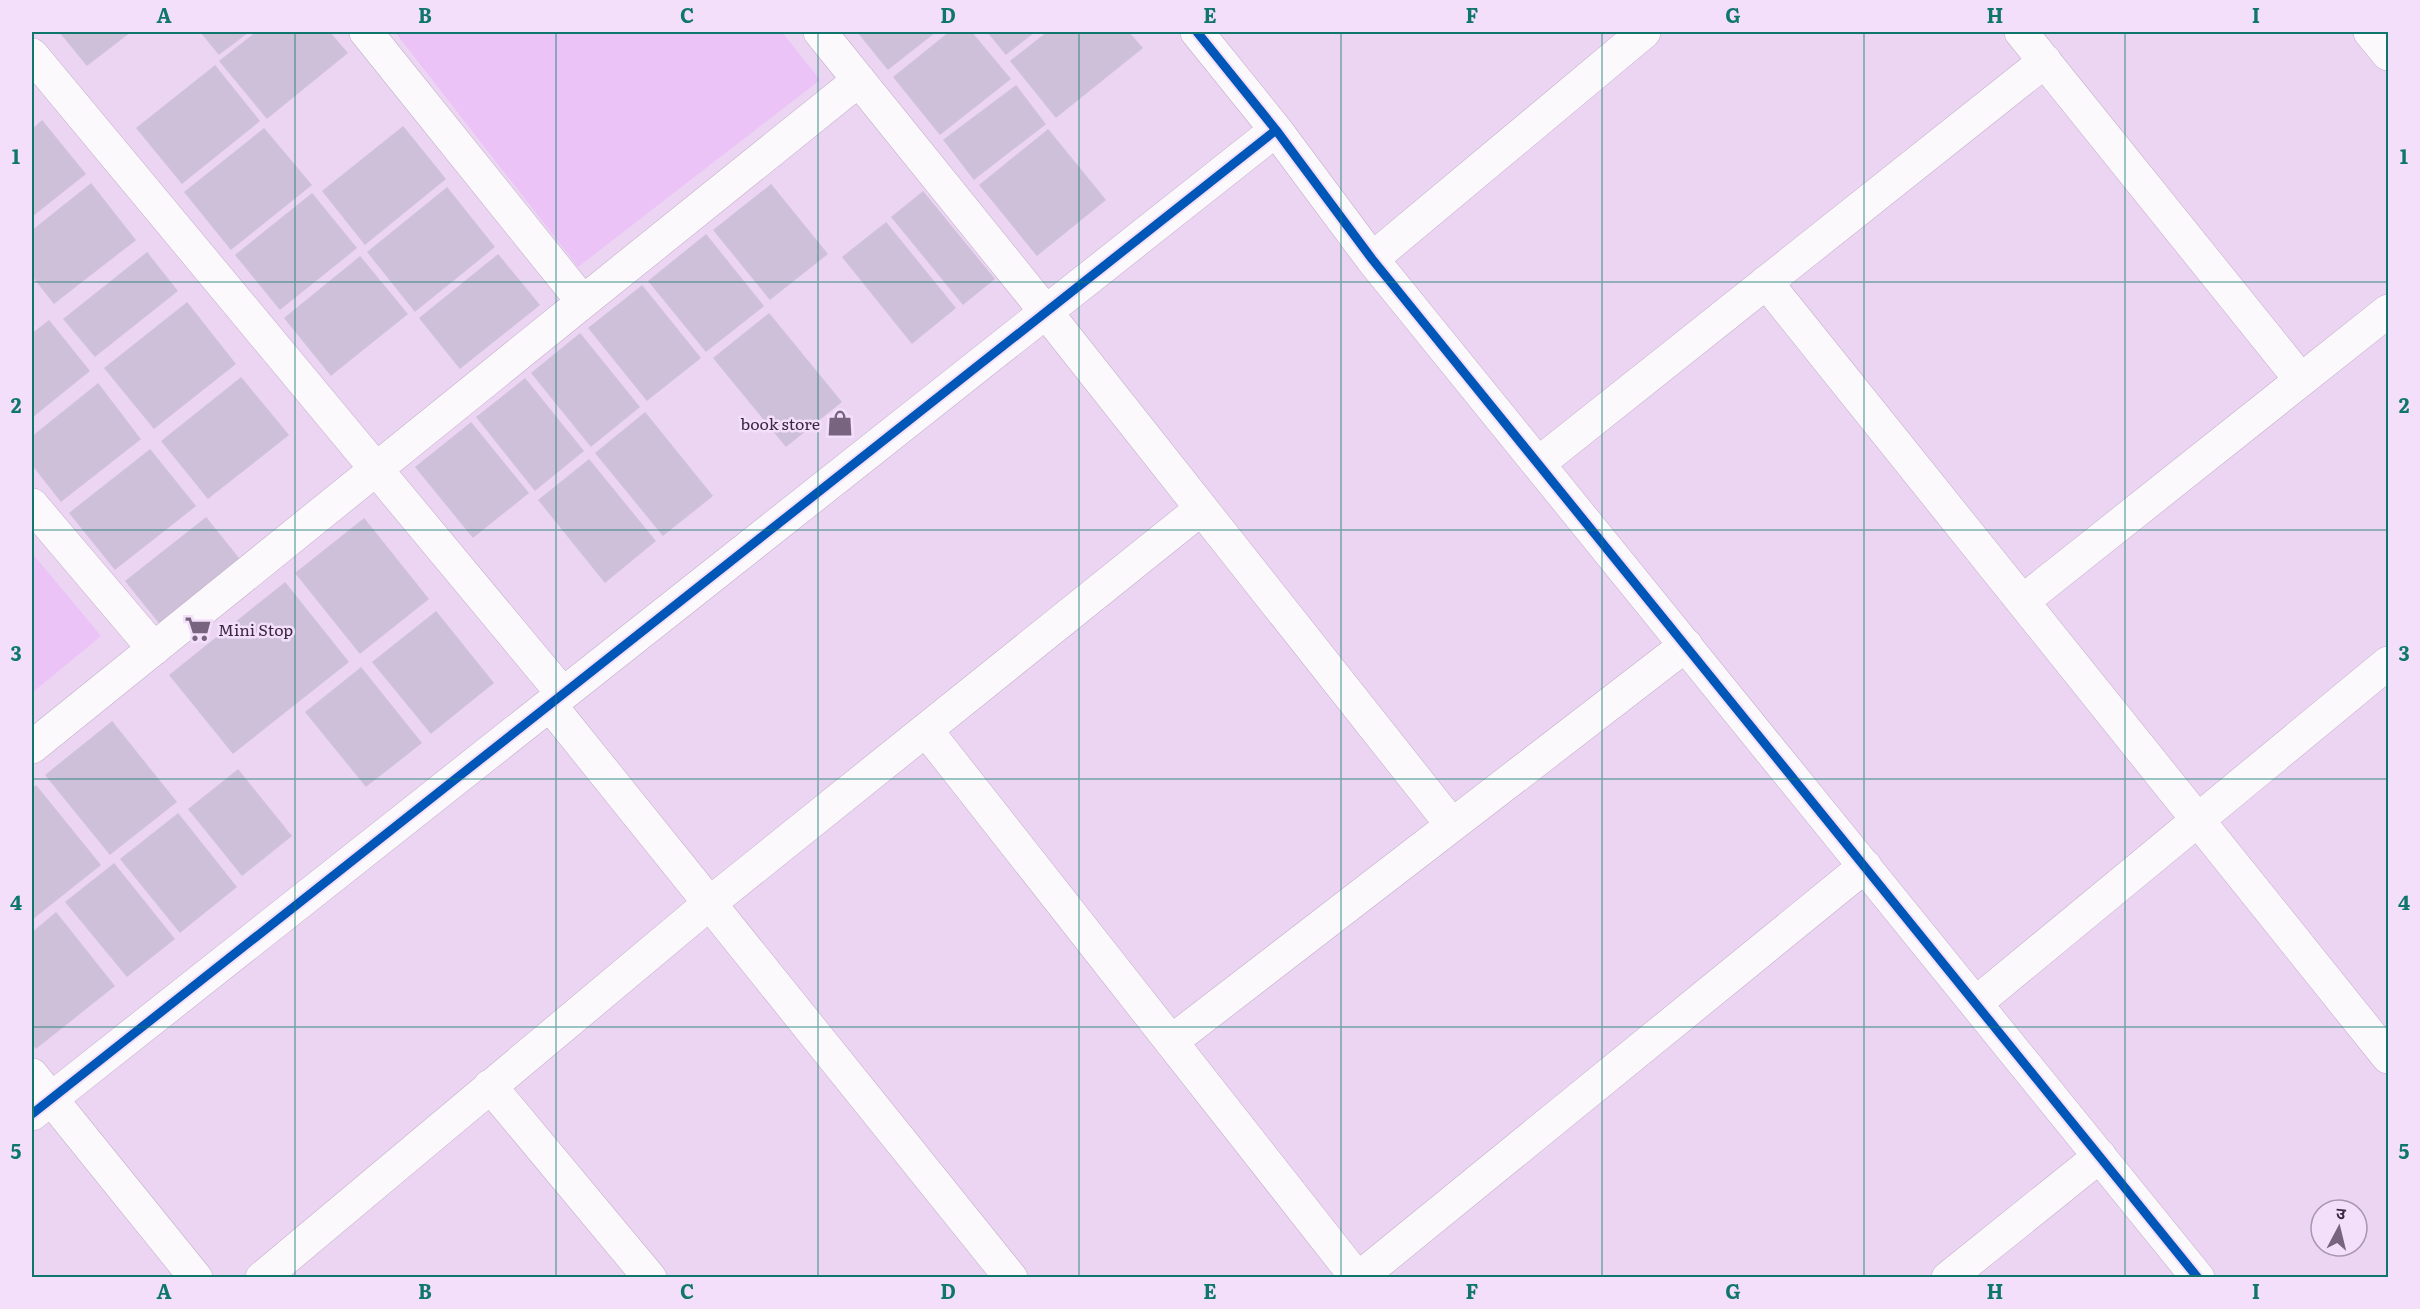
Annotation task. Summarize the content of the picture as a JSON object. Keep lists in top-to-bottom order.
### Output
{
  "places": {
    "shop": ["book store"],
    "supermarket": ["Mini Stop"]
  },
  "north": "top",
  "grid": {
    "columns": [
      "A",
      "B",
      "C",
      "D",
      "E",
      "F",
      "G",
      "H",
      "I"
    ],
    "rows": [
      "1",
      "2",
      "3",
      "4",
      "5"
    ]
  }
}
